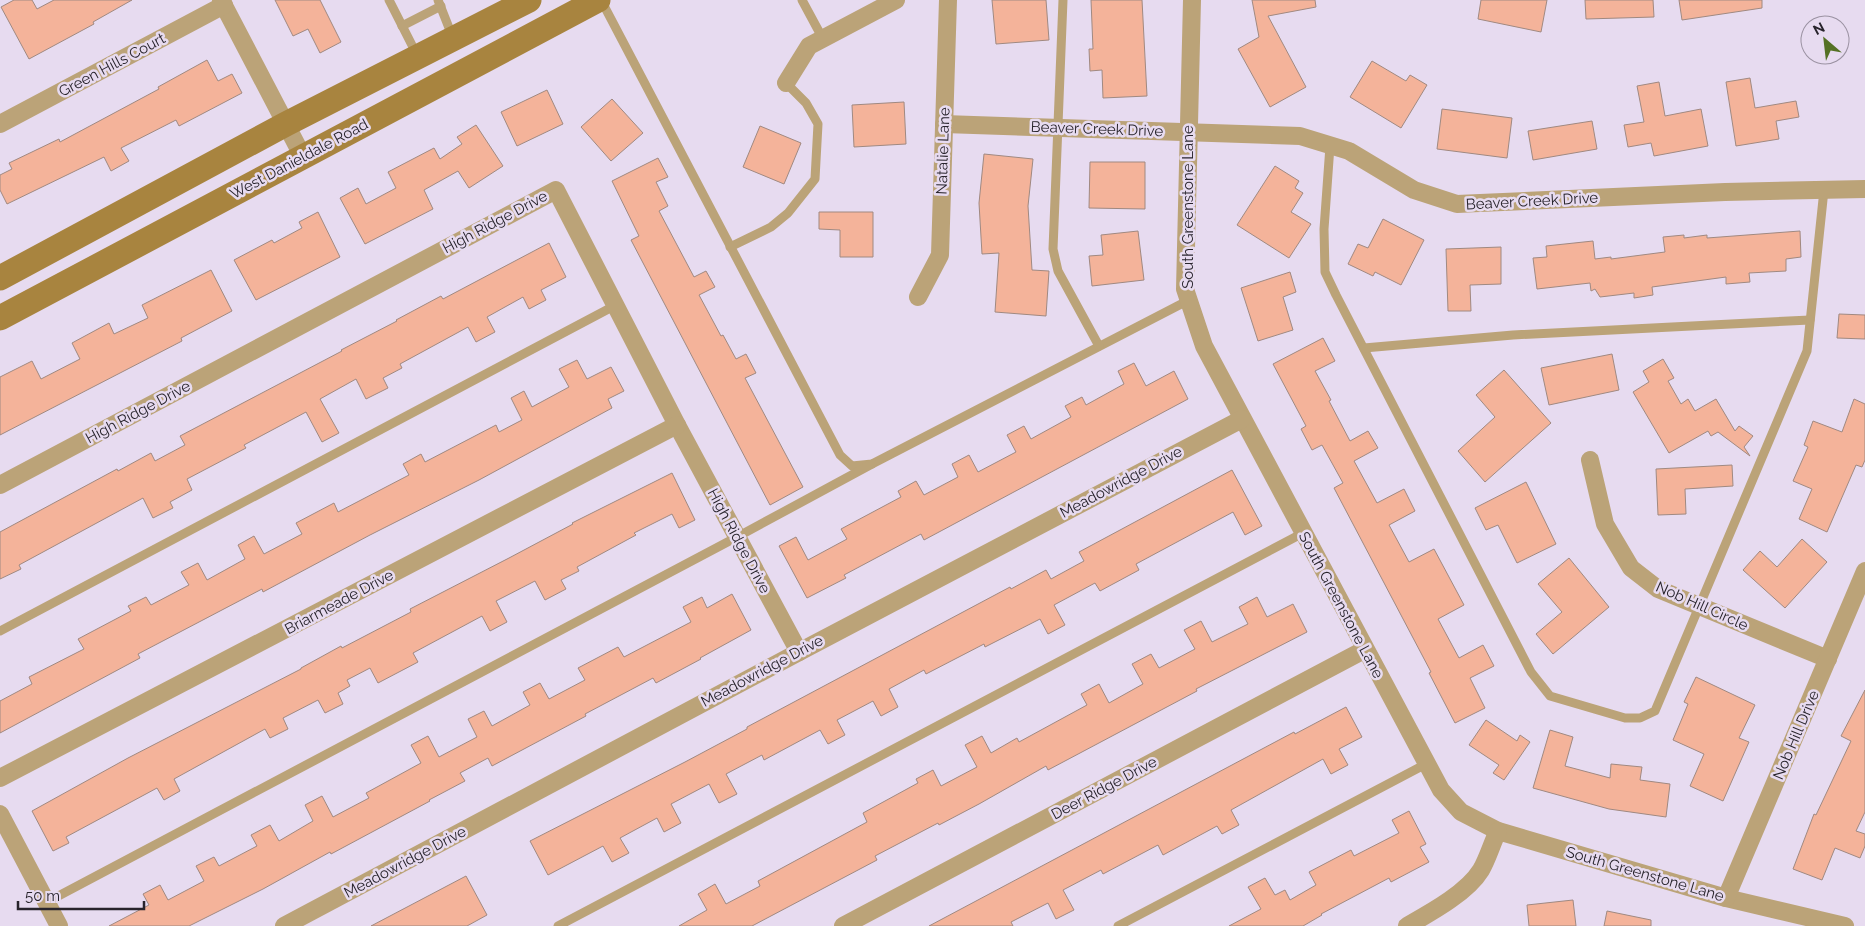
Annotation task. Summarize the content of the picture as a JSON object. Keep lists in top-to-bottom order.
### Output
{
  "streets": {
    "main road": ["West Danieldale Road"],
    "street": [
      "Green Hills Court",
      "Beaver Creek Drive",
      "Natalie Lane",
      "South Greenstone Lane",
      "High Ridge Drive",
      "Meadowridge Drive",
      "Briarmeade Drive",
      "Nob Hill Circle",
      "Nob Hill Drive",
      "Deer Ridge Drive"
    ]
  },
  "crossings": [
    ["Green Hills Court", "West Danieldale Road"],
    ["Beaver Creek Drive", "Natalie Lane"],
    ["Beaver Creek Drive", "South Greenstone Lane"],
    ["South Greenstone Lane", "Meadowridge Drive"],
    ["South Greenstone Lane", "Nob Hill Drive"],
    ["South Greenstone Lane", "Deer Ridge Drive"],
    ["High Ridge Drive", "Meadowridge Drive"],
    ["High Ridge Drive", "Briarmeade Drive"],
    ["Nob Hill Circle", "Nob Hill Drive"]
  ],
  "scale_bar": "50 m",
  "north": "top left"
}
